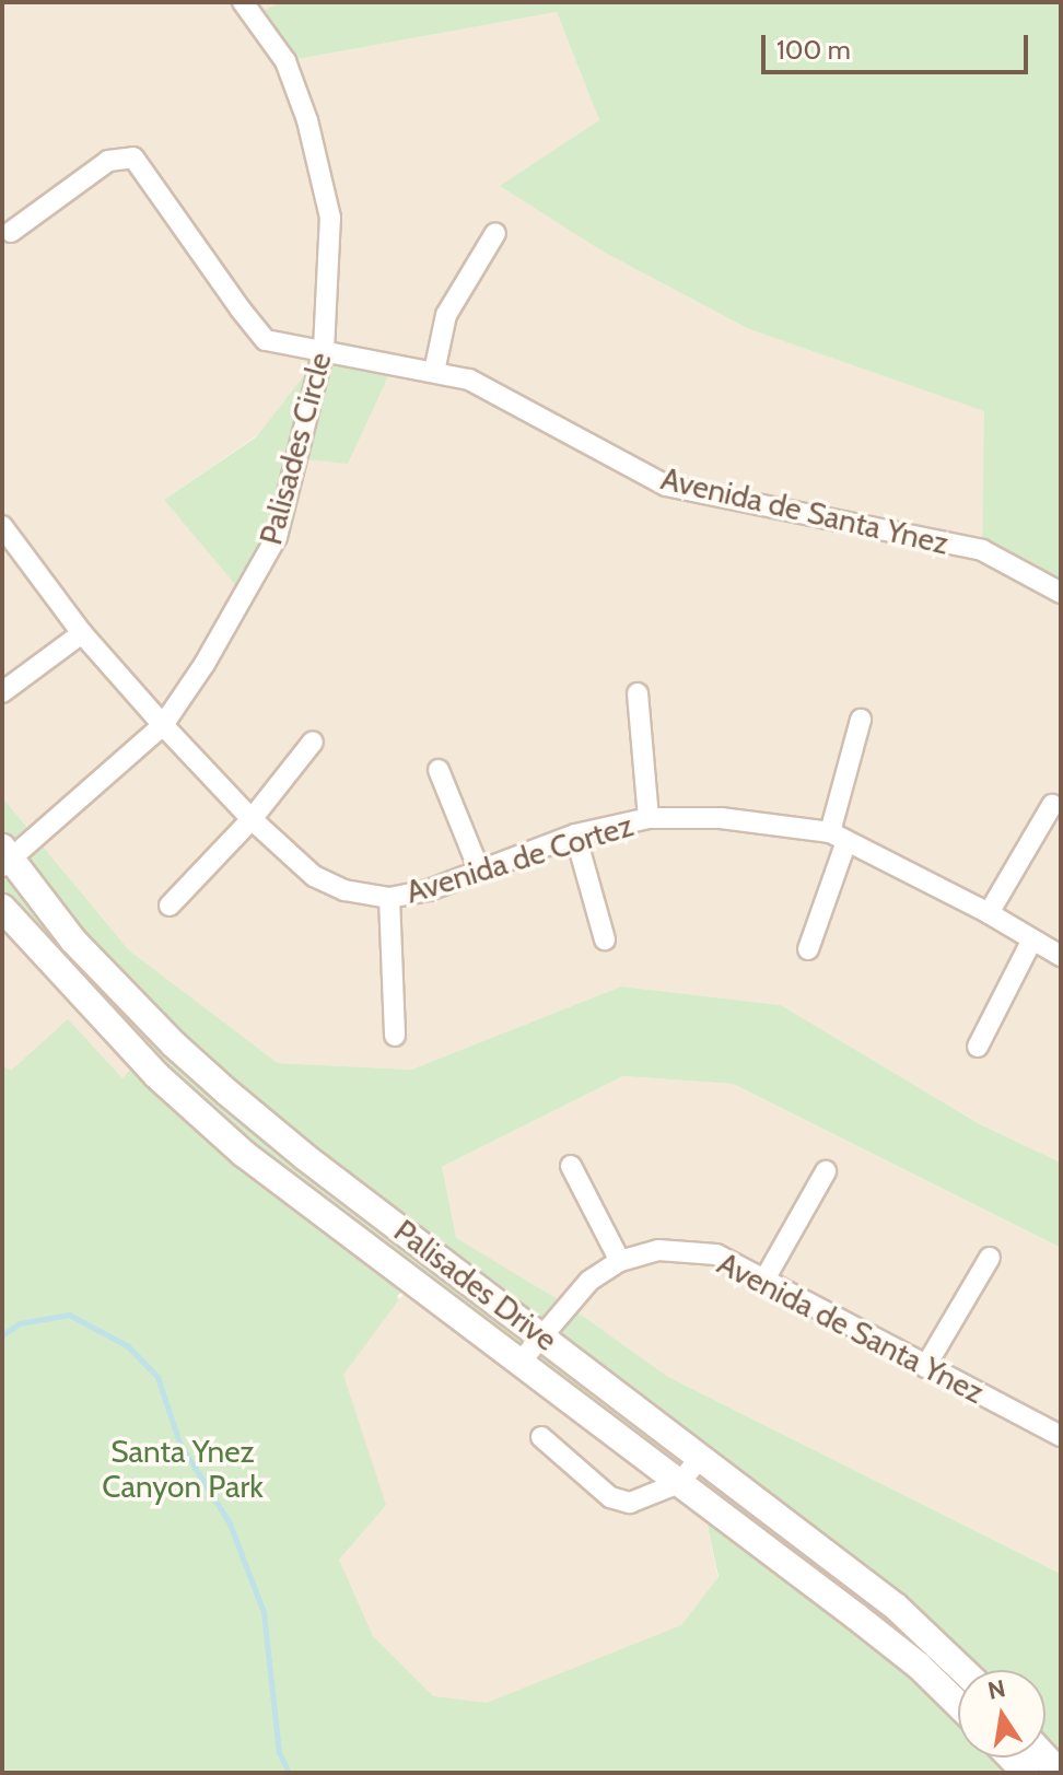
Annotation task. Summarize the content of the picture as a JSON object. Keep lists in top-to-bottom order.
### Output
{
  "streets": {
    "street": [
      "Palisades Circle",
      "Avenida de Santa Ynez",
      "Avenida de Cortez",
      "Palisades Drive"
    ]
  },
  "crossings": [
    ["Palisades Circle", "Avenida de Santa Ynez"],
    ["Palisades Circle", "Avenida de Cortez"],
    ["Palisades Circle", "Palisades Drive"],
    ["Avenida de Santa Ynez", "Palisades Drive"]
  ],
  "parks": ["Santa Ynez Canyon Park"],
  "scale_bar": "100 m",
  "north": "top"
}
